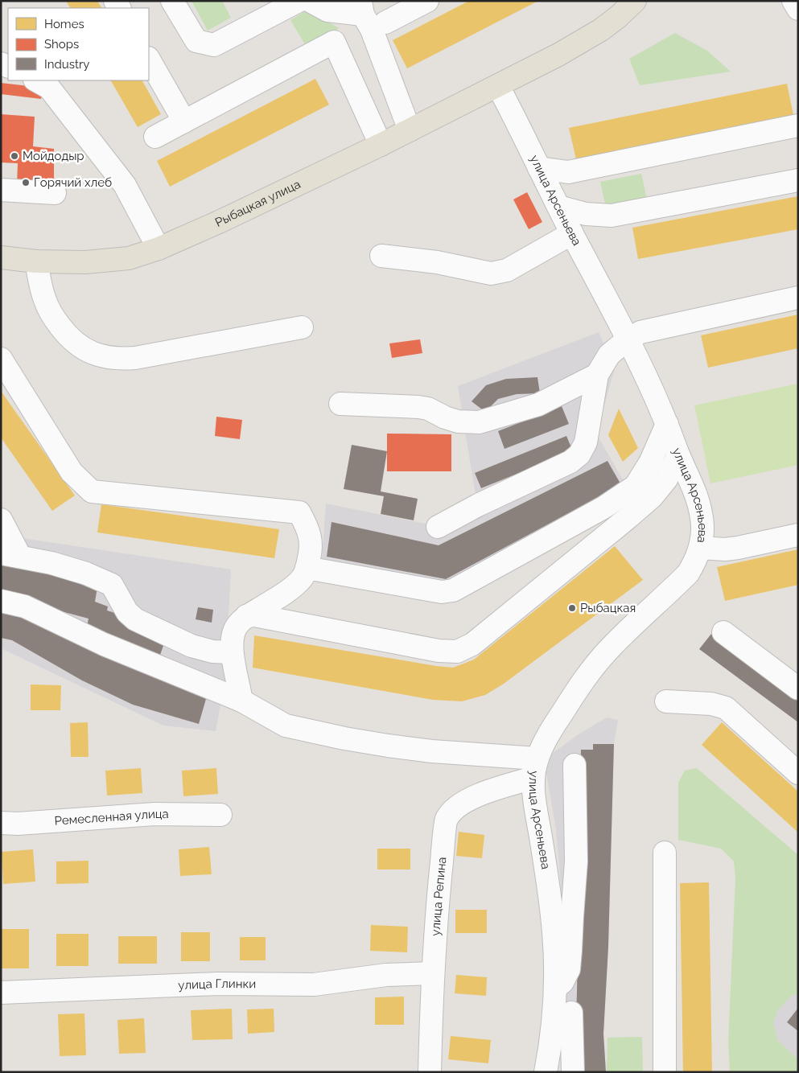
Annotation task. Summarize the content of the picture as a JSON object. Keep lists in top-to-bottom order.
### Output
{
  "streets": {
    "main road": ["Рыбацкая улица"],
    "street": [
      "улица Арсеньева",
      "Ремесленная улица",
      "улица Репина",
      "улица Глинки"
    ]
  },
  "crossings": [
    ["улица Арсеньева", "Рыбацкая улица"],
    ["улица Арсеньева", "улица Репина"],
    ["улица Репина", "улица Глинки"]
  ],
  "places": ["Мойдодыр", "Горячий хлеб", "Рыбацкая"],
  "legend": ["Homes", "Shops", "Industry"]
}
